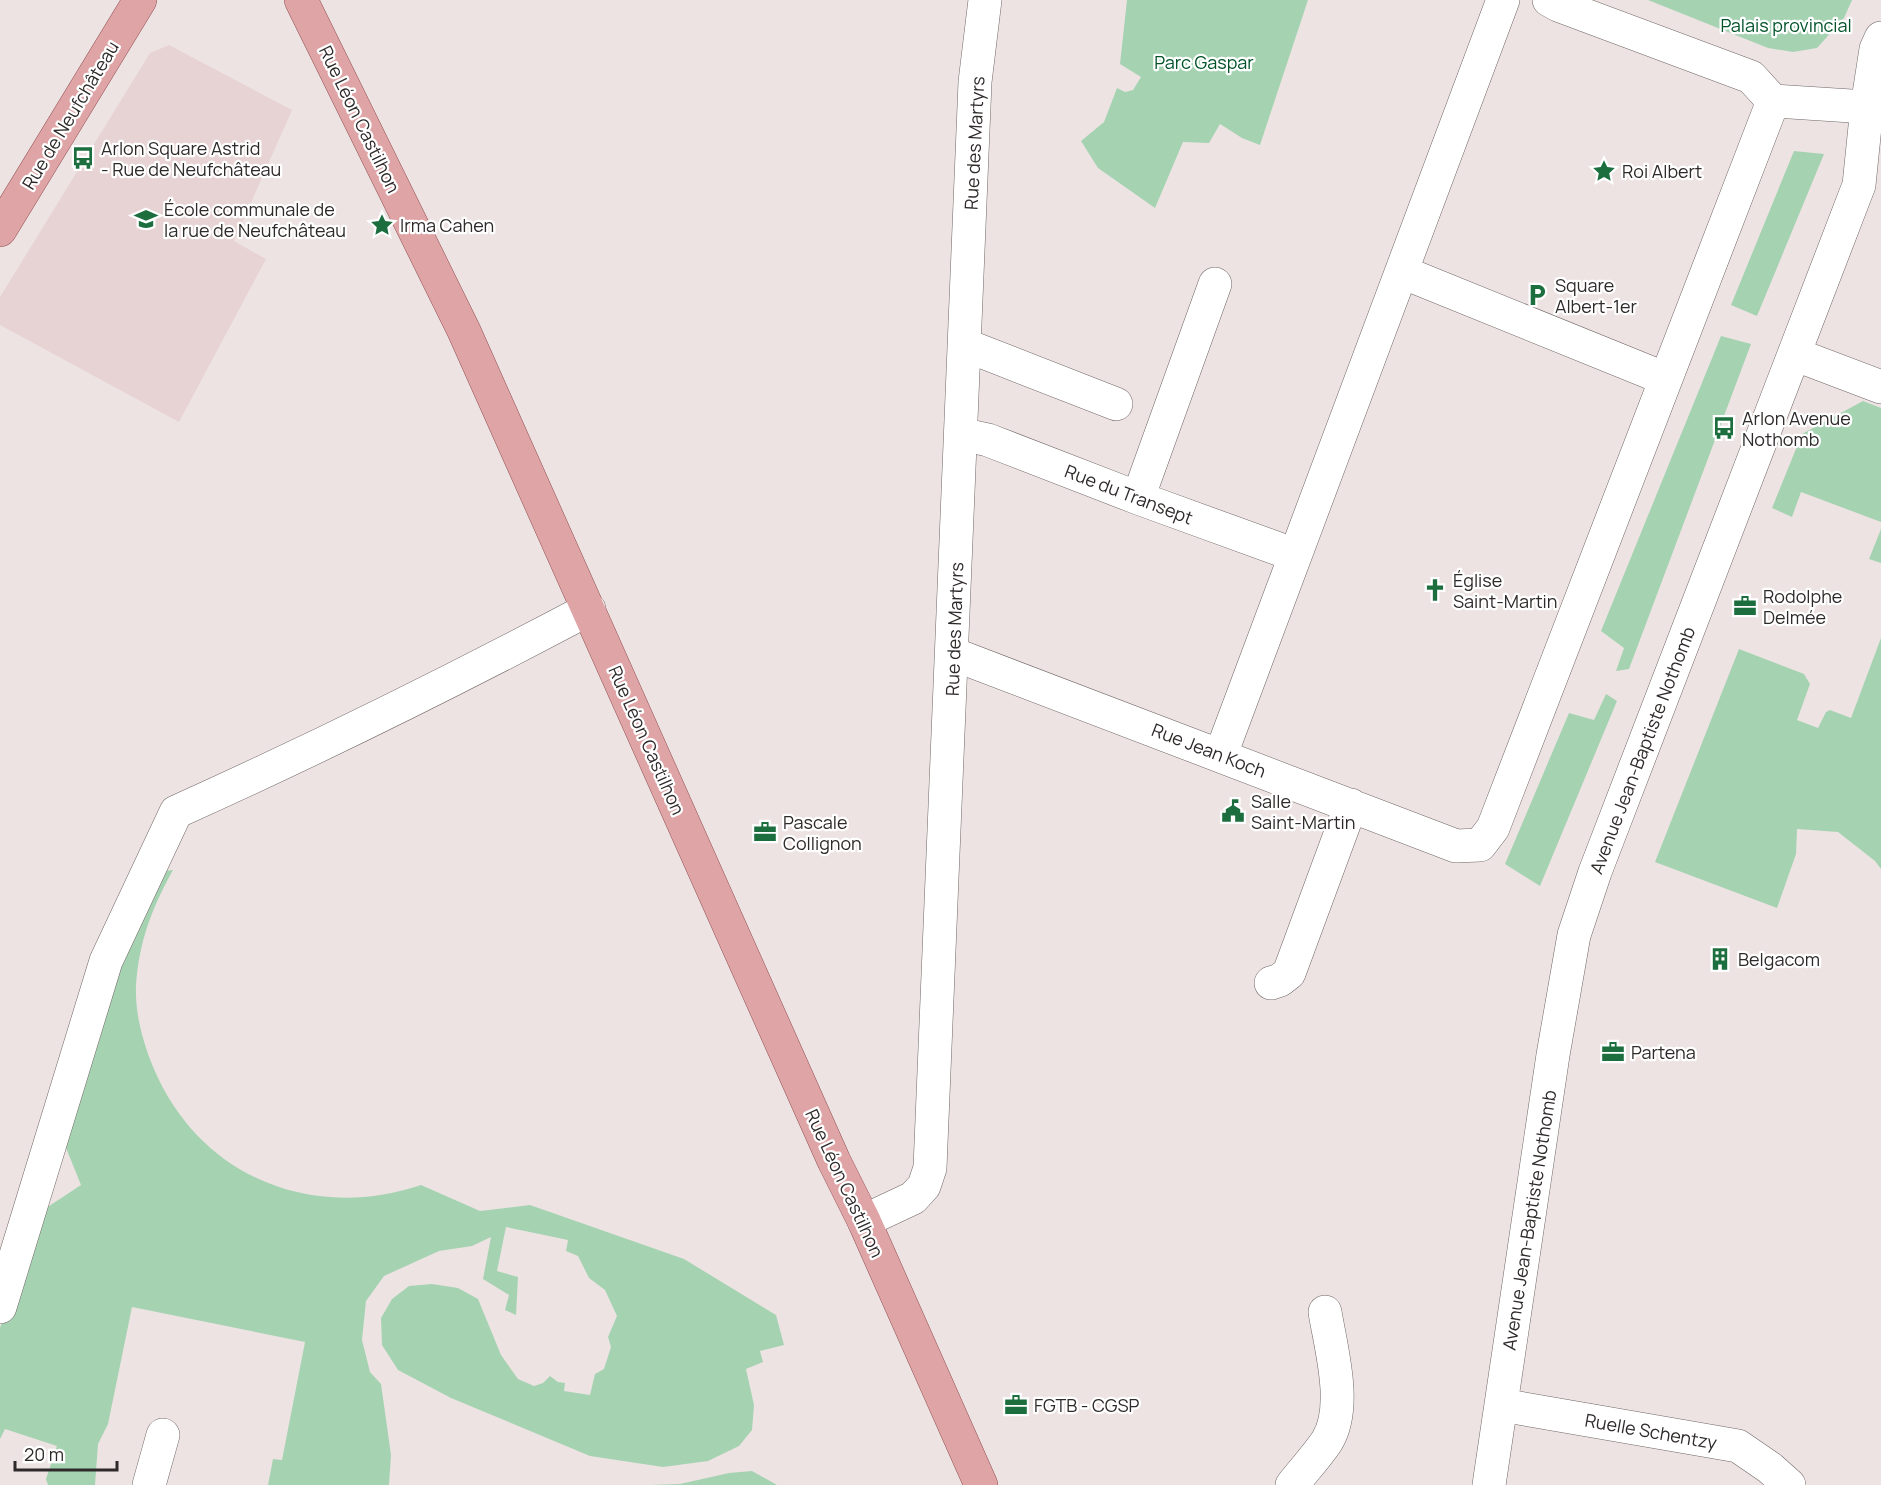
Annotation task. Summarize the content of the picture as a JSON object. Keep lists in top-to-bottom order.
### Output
{
  "streets": {
    "main road": ["Rue de Neufchâteau", "Rue Léon Castilhon"],
    "street": [
      "Rue des Martyrs",
      "Rue du Transept",
      "Rue Jean Koch",
      "Avenue Jean-Baptiste Nothomb",
      "Ruelle Schentzy"
    ]
  },
  "crossings": [
    ["Rue Léon Castilhon", "Rue des Martyrs"],
    ["Rue des Martyrs", "Rue du Transept"],
    ["Rue des Martyrs", "Rue Jean Koch"],
    ["Avenue Jean-Baptiste Nothomb", "Ruelle Schentzy"]
  ],
  "parks": ["Palais provincial", "Parc Gaspar"],
  "places": {
    "bus stop": ["Arlon Square Astrid - Rue de Neufchâteau", "Arlon Avenue Nothomb"],
    "place": ["Roi Albert", "Irma Cahen"],
    "school or university": ["École communale de la rue de Neufchâteau"],
    "parking": ["Square Albert-1er"],
    "church": ["Église Saint-Martin"],
    "office": [
      "Rodolphe Delmée",
      "Pascale Collignon",
      "Partena",
      "FGTB - CGSP"
    ],
    "public building": ["Salle Saint-Martin"],
    "building": ["Belgacom"]
  },
  "scale_bar": "20 m"
}
